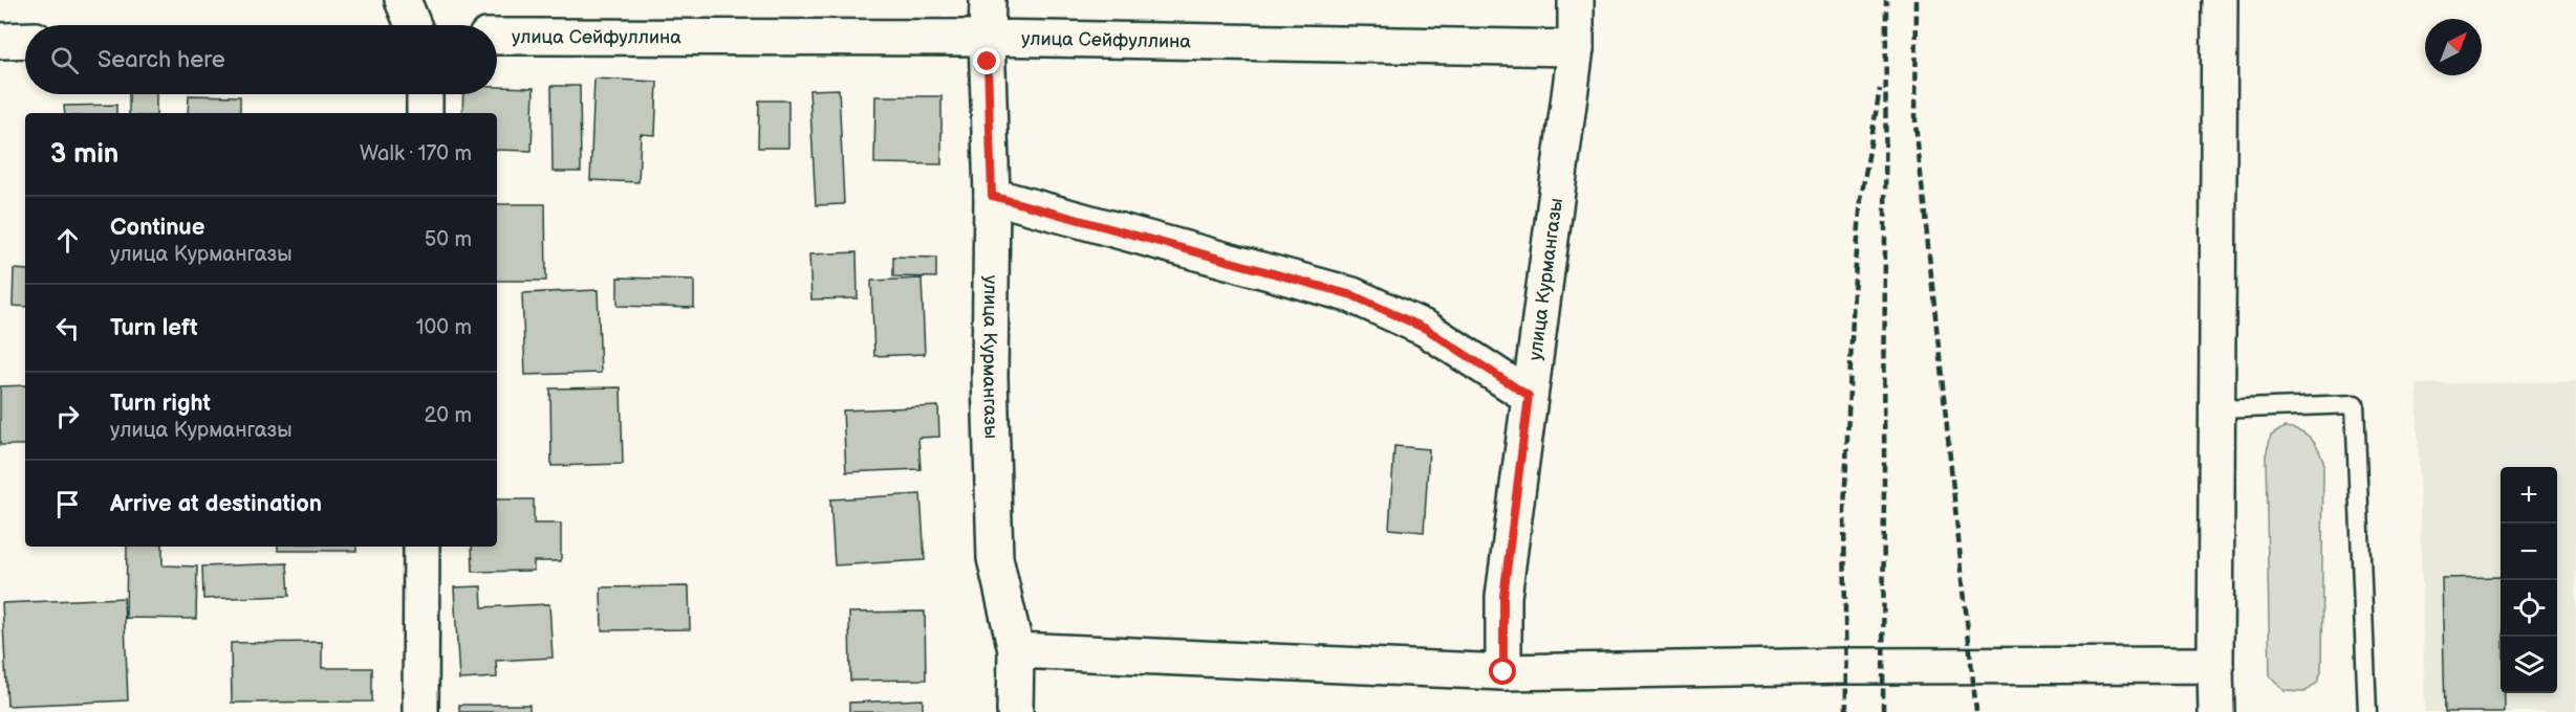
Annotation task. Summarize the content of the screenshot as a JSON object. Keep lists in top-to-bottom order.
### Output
{
  "streets": {
    "street": ["улица Сейфуллина", "улица Курмангазы"]
  },
  "crossings": [
    ["улица Сейфуллина", "улица Курмангазы"]
  ],
  "north": "top right",
  "page": {
    "search": "Search here",
    "heading": ["3 min", "Walk · 170 m"],
    "list": [
      ["Continue", "улица Курмангазы", "50 m"],
      ["Turn left", "100 m"],
      ["Turn right", "улица Курмангазы", "20 m"],
      "Arrive at destination"
    ],
    "map_buttons": ["+", "−"]
  }
}
